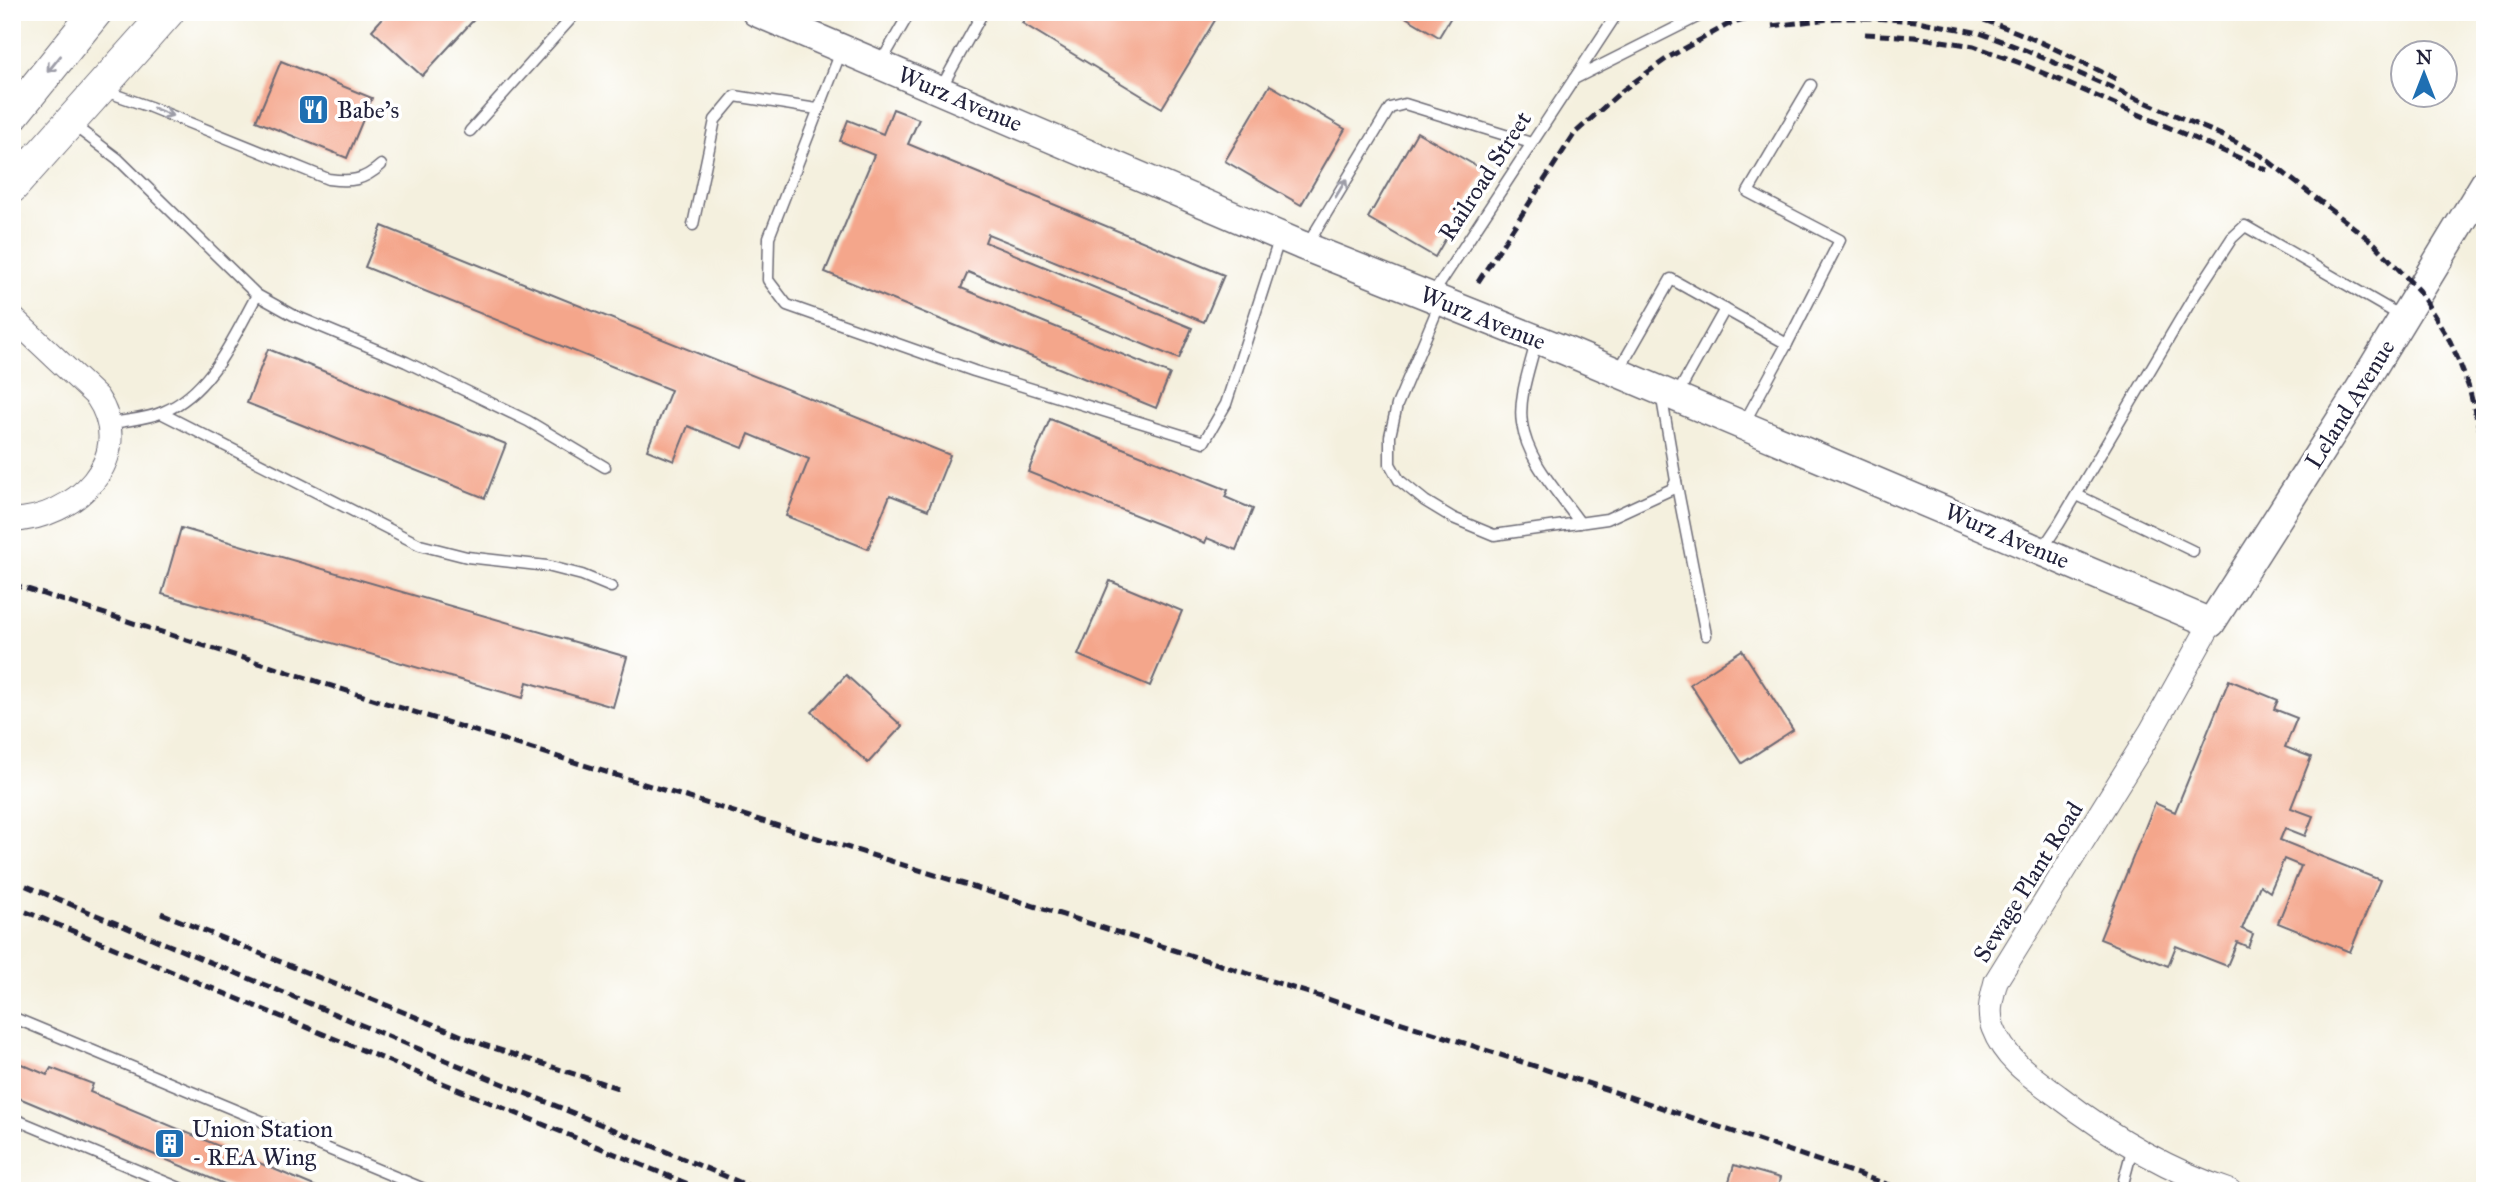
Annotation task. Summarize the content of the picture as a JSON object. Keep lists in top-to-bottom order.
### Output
{
  "streets": {
    "street": ["Wurz Avenue", "Leland Avenue", "Sewage Plant Road"],
    "lane": ["Railroad Street"]
  },
  "crossings": [
    ["Wurz Avenue", "Railroad Street"],
    ["Wurz Avenue", "Leland Avenue"],
    ["Wurz Avenue", "Sewage Plant Road"],
    ["Leland Avenue", "Sewage Plant Road"]
  ],
  "places": {
    "restaurant": ["Babe's"],
    "building": ["Union Station - REA Wing"]
  },
  "north": "top"
}
